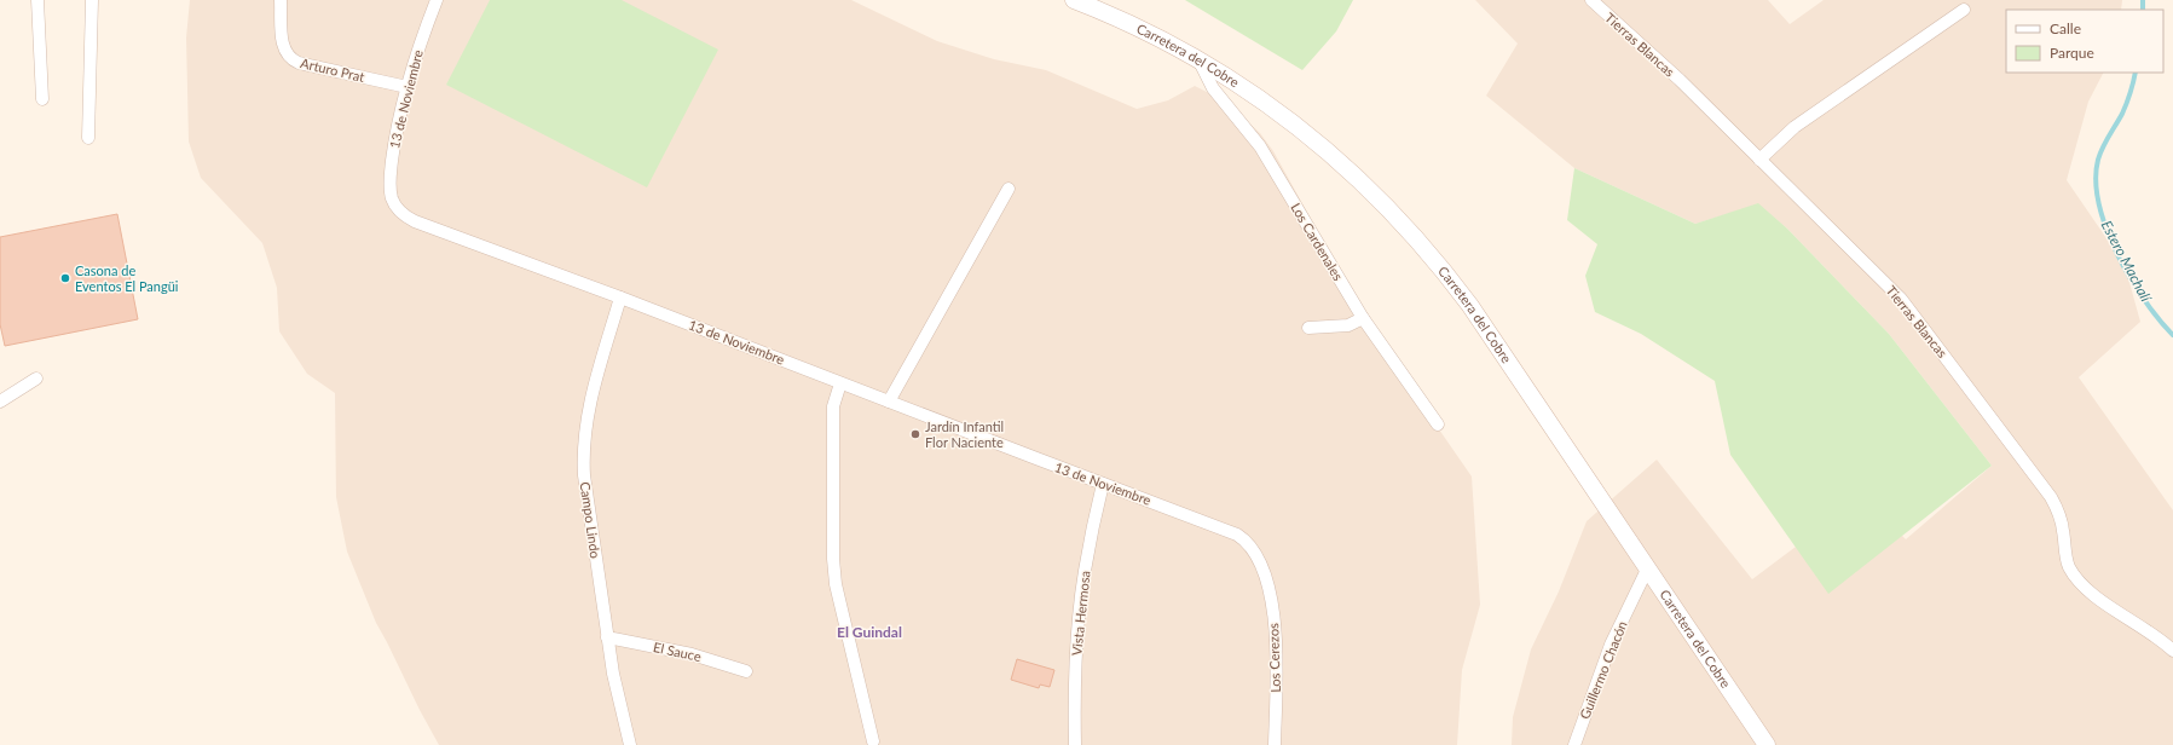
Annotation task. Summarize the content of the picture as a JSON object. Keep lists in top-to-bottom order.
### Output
{
  "streets": {
    "main road": ["Carretera del Cobre"],
    "street": [
      "Tierras Blancas",
      "Arturo Prat",
      "13 de Noviembre",
      "Los Cardenales",
      "Campo Lindo",
      "Vista Hermosa",
      "El Sauce",
      "Los Cerezos",
      "Guillermo Chacón"
    ]
  },
  "crossings": [
    ["Carretera del Cobre", "Los Cardenales"],
    ["Carretera del Cobre", "Guillermo Chacón"],
    ["Arturo Prat", "13 de Noviembre"],
    ["13 de Noviembre", "Campo Lindo"],
    ["13 de Noviembre", "Vista Hermosa"],
    ["13 de Noviembre", "Los Cerezos"],
    ["Campo Lindo", "El Sauce"]
  ],
  "districts": ["El Guindal"],
  "water": ["Estero Machalí"],
  "places": ["Casona de Eventos El Pangüi", "Jardín Infantil Flor Naciente"],
  "legend": ["Calle", "Parque"]
}
